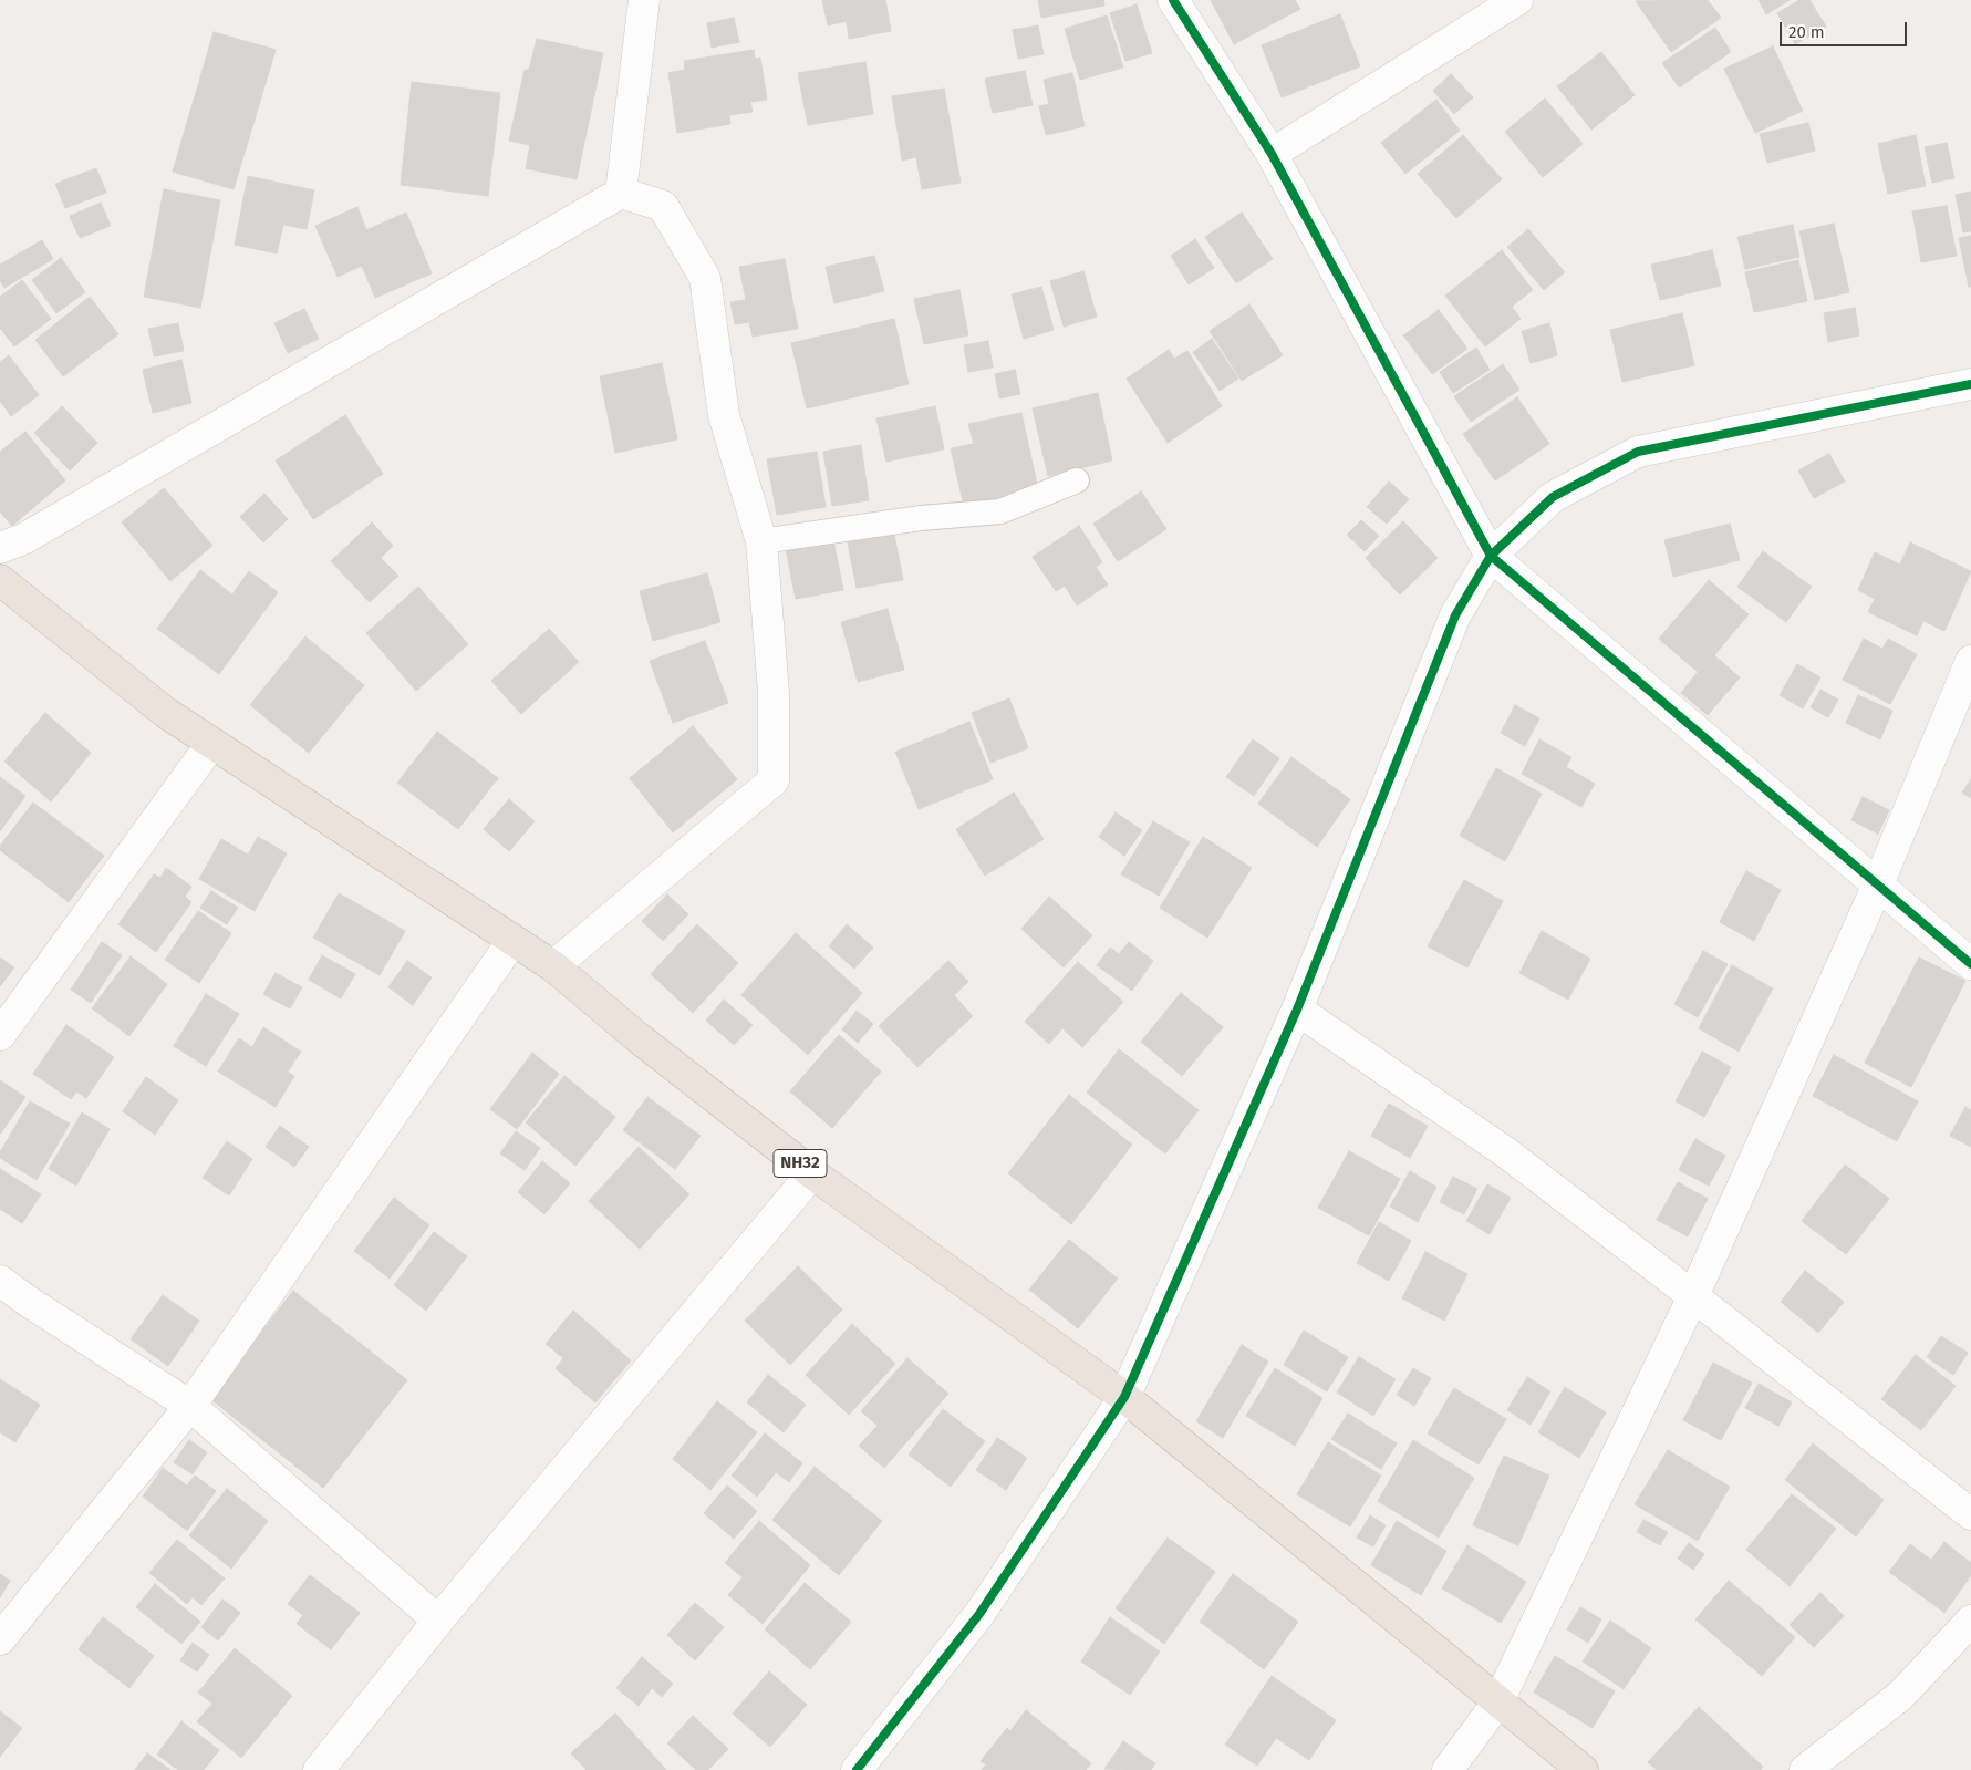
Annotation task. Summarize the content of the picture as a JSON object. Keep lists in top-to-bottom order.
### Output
{
  "streets": {
    "highway": ["NH32"]
  },
  "scale_bar": "20 m"
}
